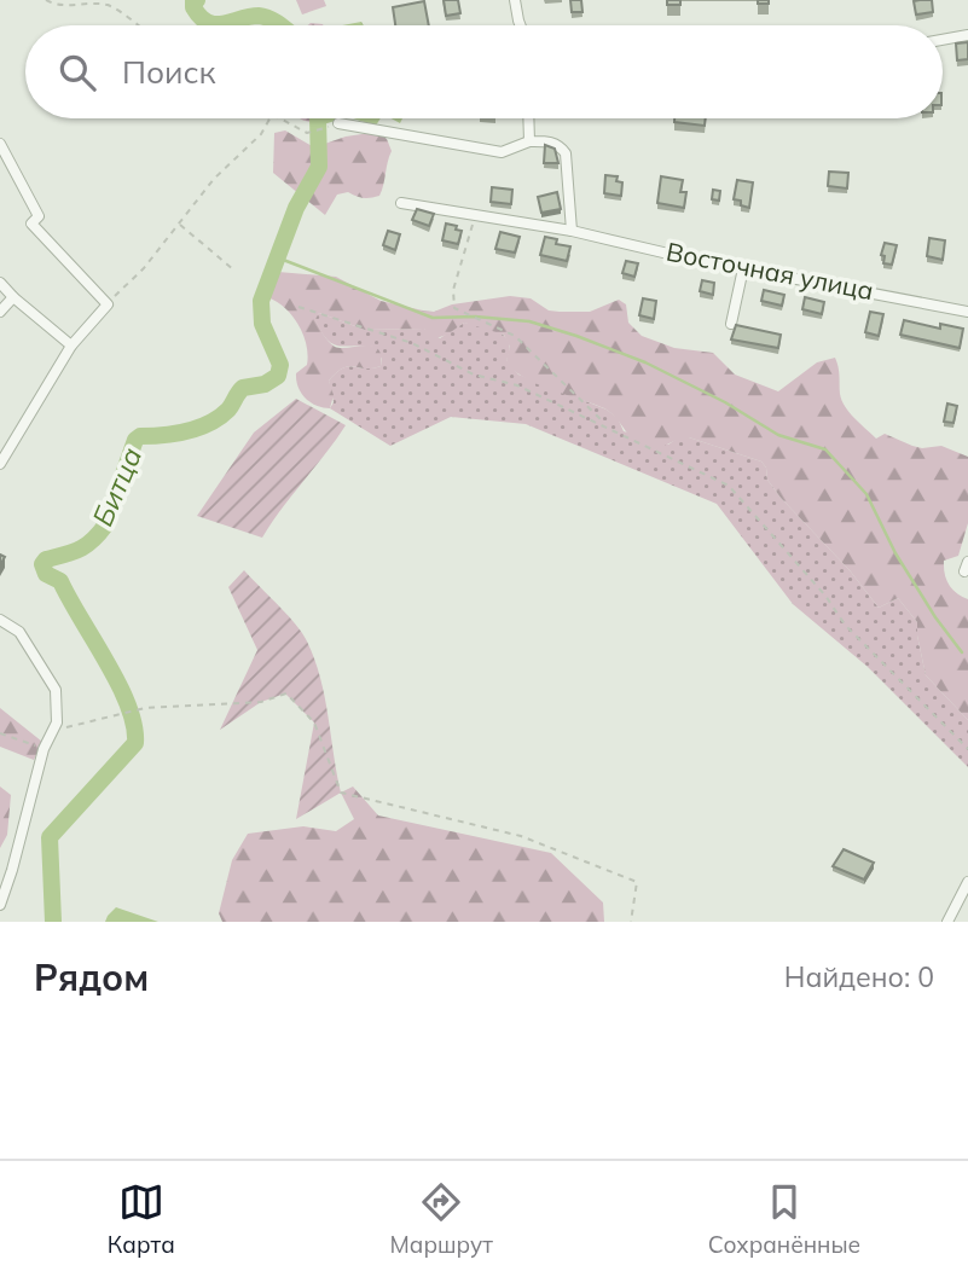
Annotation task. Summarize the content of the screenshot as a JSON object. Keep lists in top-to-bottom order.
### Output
{
  "streets": {
    "street": ["Восточная улица"]
  },
  "water": ["Битца"],
  "page": {
    "search": "Поиск",
    "heading": ["Рядом", "Найдено: 0"],
    "nav": ["Карта", "Маршрут", "Сохранённые"]
  }
}
